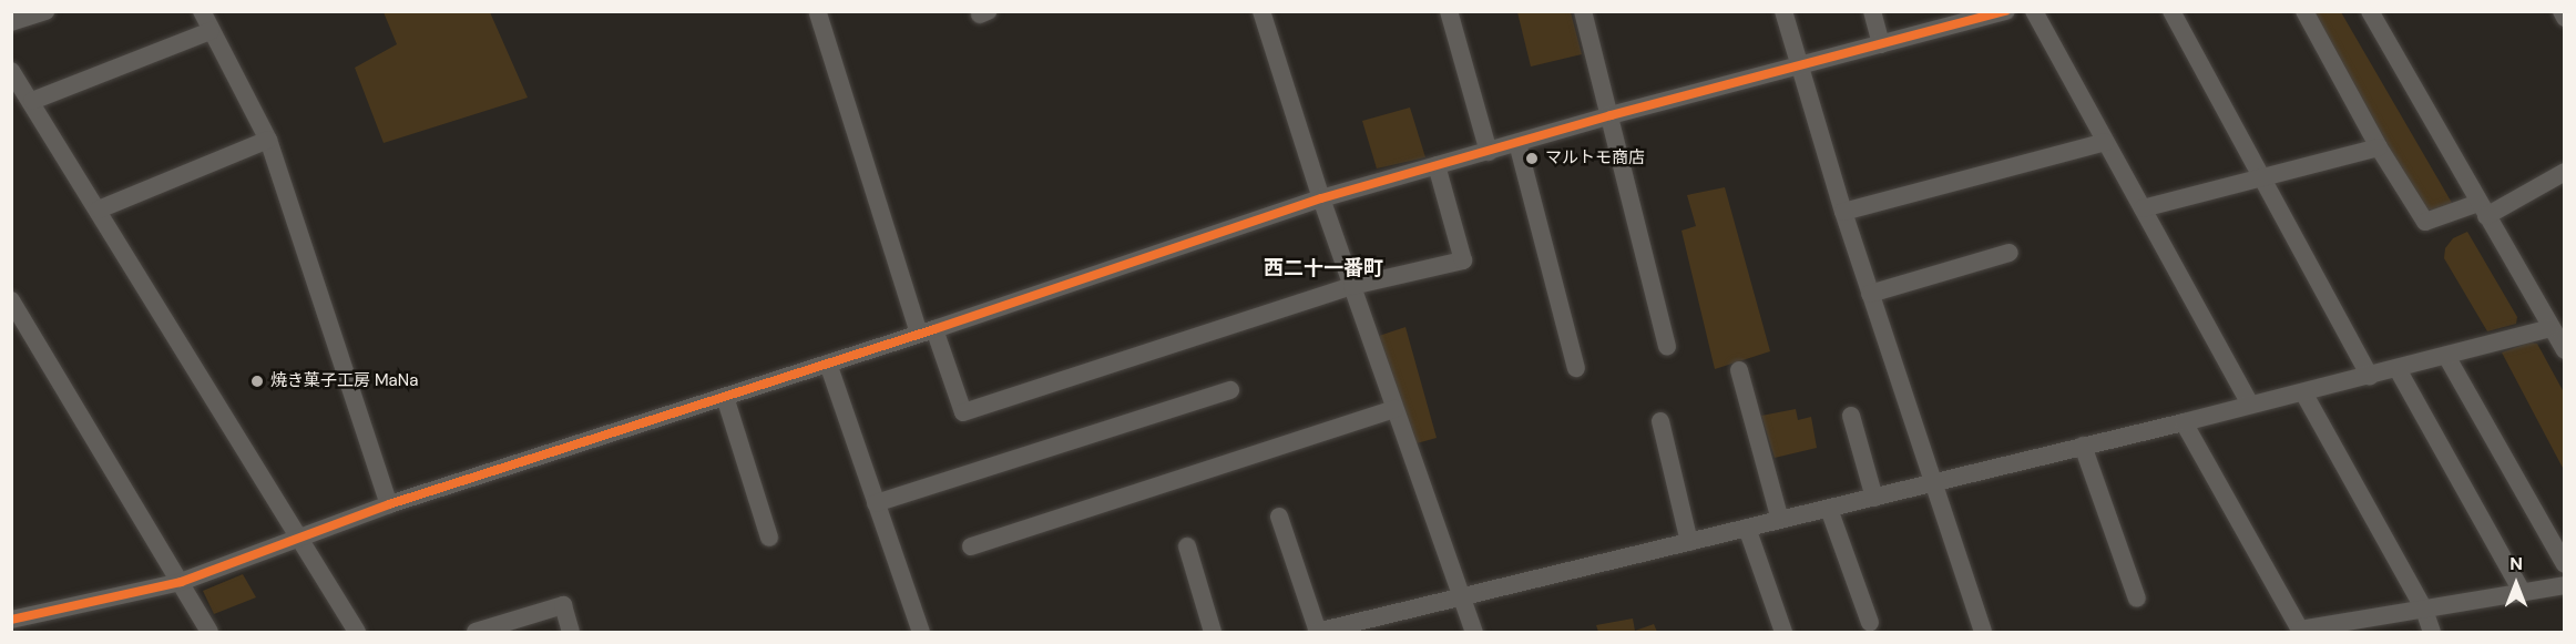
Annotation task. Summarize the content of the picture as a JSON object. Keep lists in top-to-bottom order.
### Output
{
  "districts": ["西二十一番町"],
  "places": ["マルトモ商店", "焼き菓子工房 MaNa"],
  "north": "top"
}
